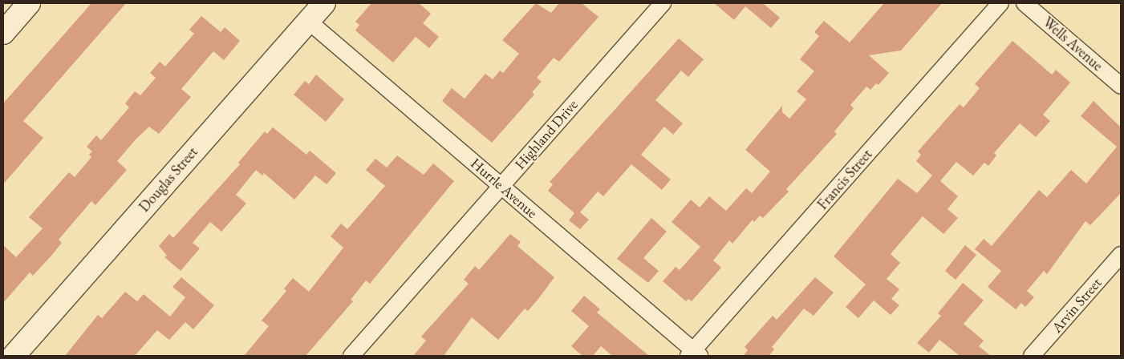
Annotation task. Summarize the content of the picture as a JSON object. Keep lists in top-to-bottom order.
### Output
{
  "streets": {
    "street": [
      "Wells Avenue",
      "Highland Drive",
      "Douglas Street",
      "Francis Street",
      "Hurrle Avenue",
      "Arvin Street"
    ]
  },
  "crossings": [
    ["Highland Drive", "Hurrle Avenue"],
    ["Douglas Street", "Hurrle Avenue"],
    ["Francis Street", "Hurrle Avenue"]
  ]
}
